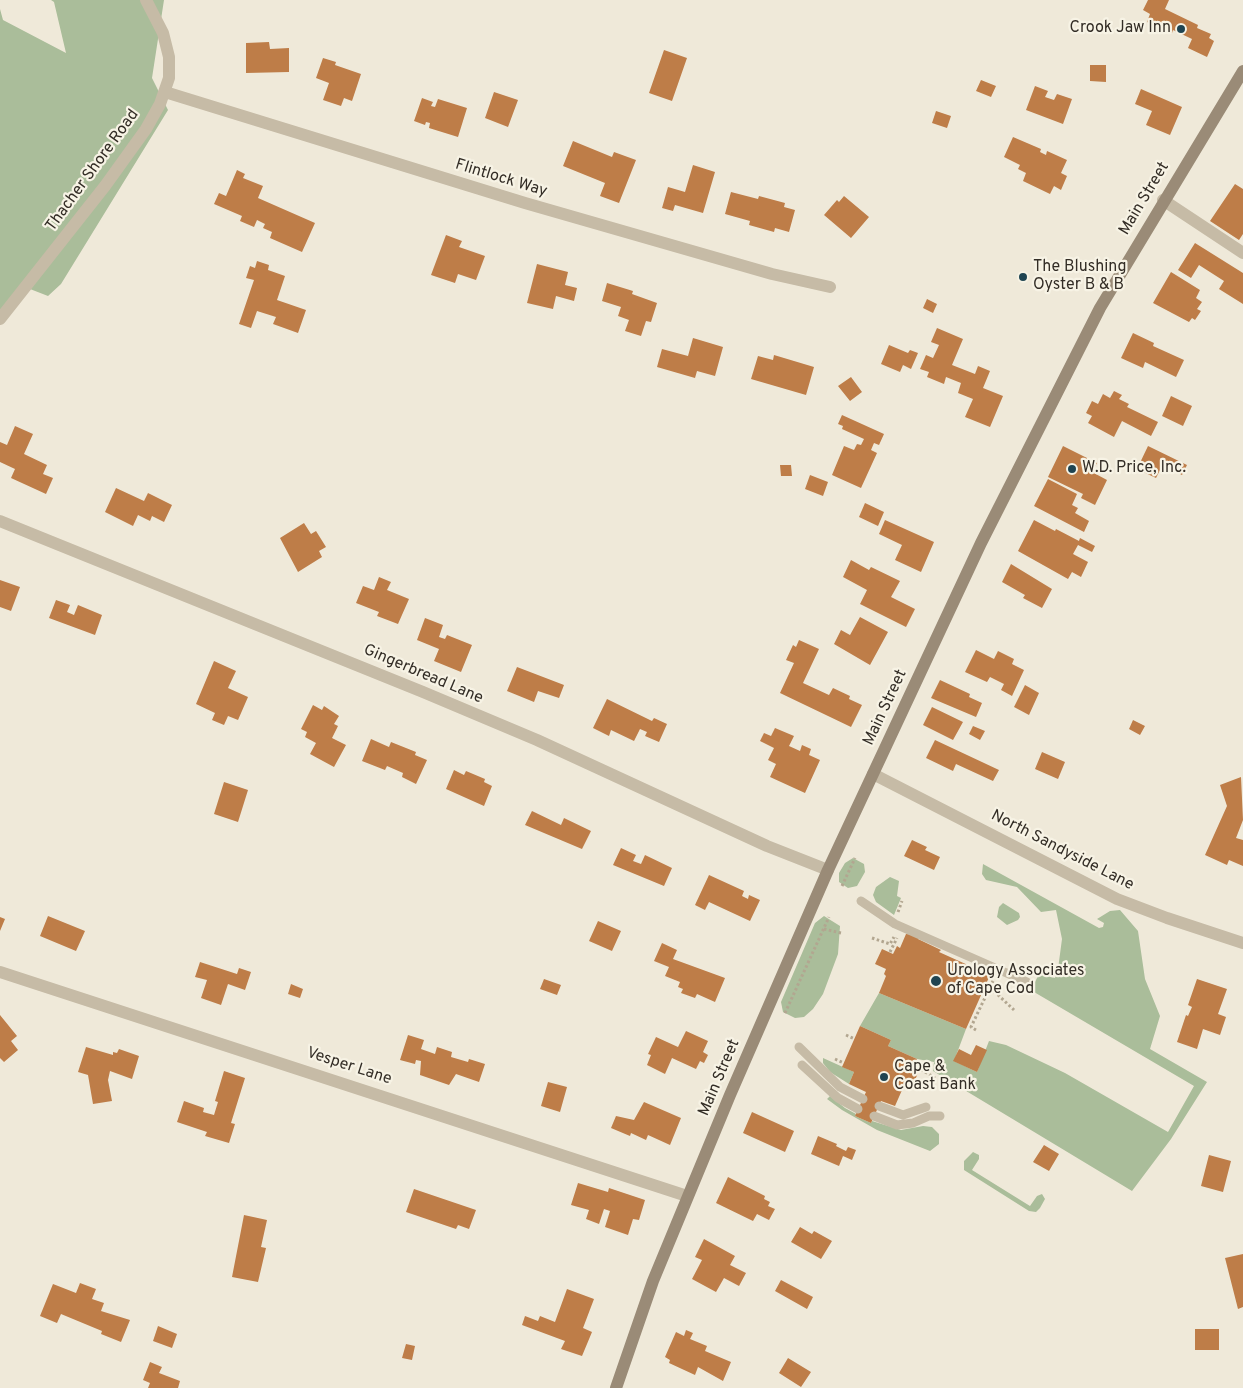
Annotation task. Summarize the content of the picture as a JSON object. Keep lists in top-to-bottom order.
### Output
{
  "streets": {
    "main road": ["Main Street"],
    "street": [
      "Thacher Shore Road",
      "Flintlock Way",
      "Gingerbread Lane",
      "North Sandyside Lane",
      "Vesper Lane"
    ]
  },
  "crossings": [
    ["Thacher Shore Road", "Flintlock Way"],
    ["Main Street", "Gingerbread Lane"],
    ["Main Street", "North Sandyside Lane"],
    ["Main Street", "Vesper Lane"]
  ],
  "places": [
    "Crook Jaw Inn",
    "The Blushing Oyster B & B",
    "W.D. Price, Inc.",
    "Urology Associates of Cape Cod",
    "Cape & Coast Bank"
  ]
}
